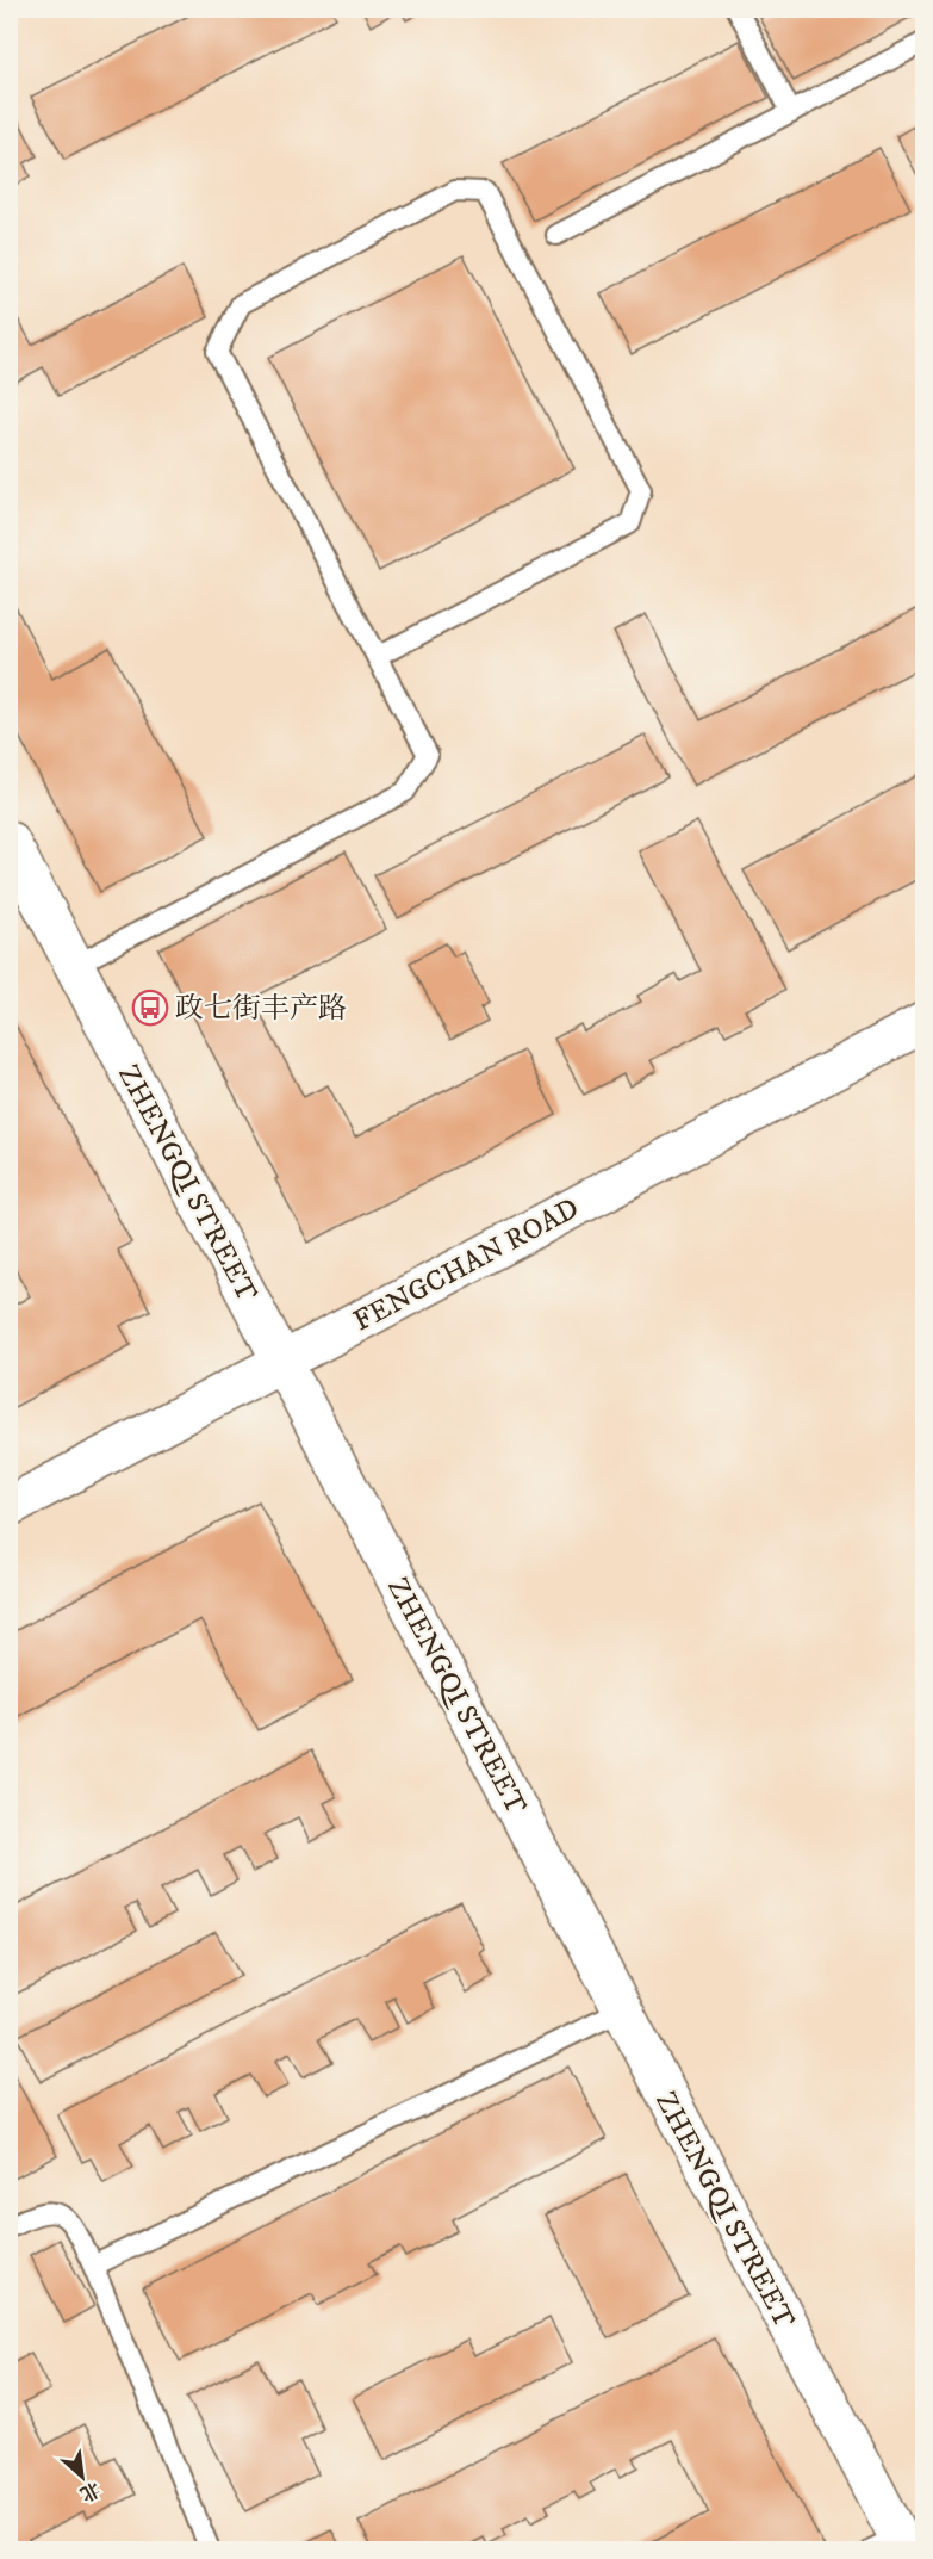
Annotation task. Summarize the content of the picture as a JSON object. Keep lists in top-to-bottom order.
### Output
{
  "streets": {
    "street": ["ZHENGQI STREET", "FENGCHAN ROAD"]
  },
  "crossings": [
    ["ZHENGQI STREET", "FENGCHAN ROAD"]
  ],
  "places": {
    "bus stop": ["政七街丰产路"]
  },
  "north": "bottom right"
}
